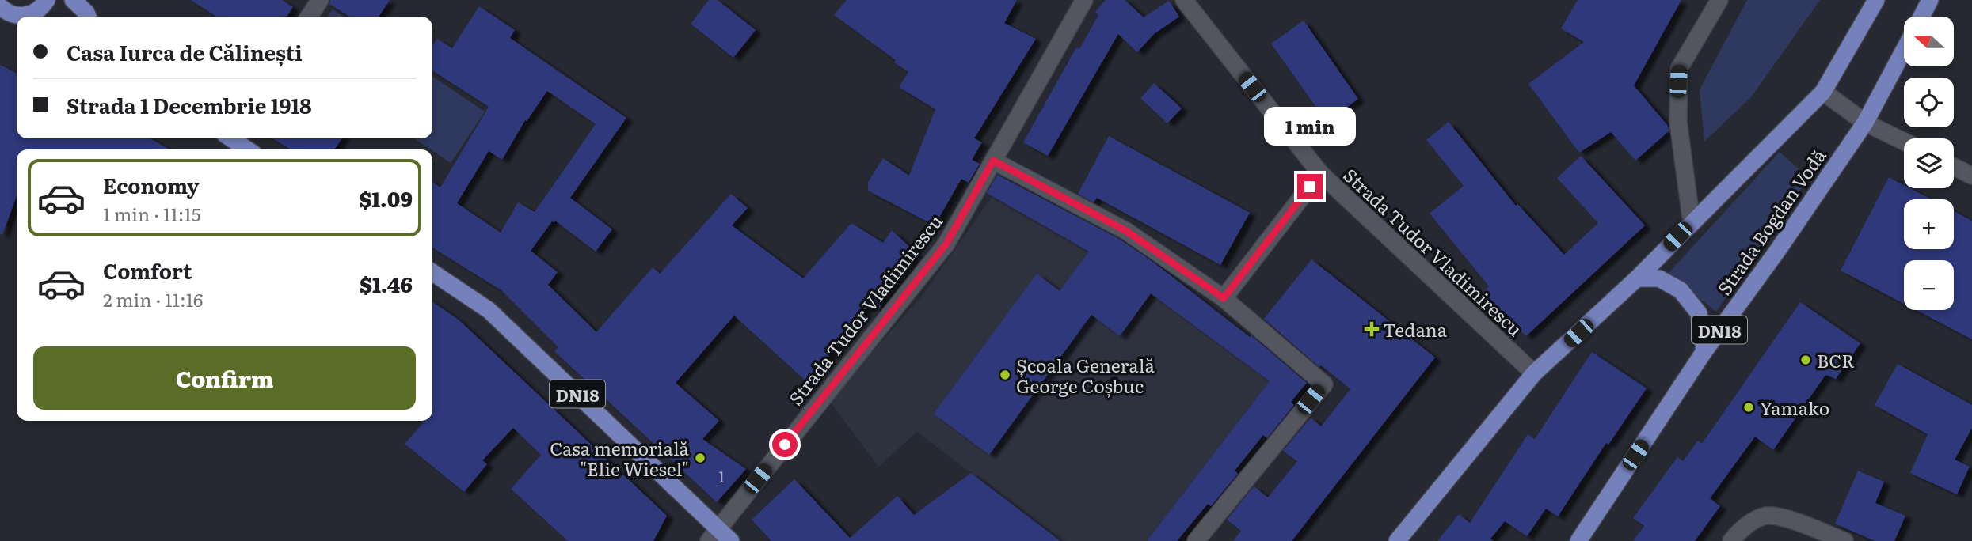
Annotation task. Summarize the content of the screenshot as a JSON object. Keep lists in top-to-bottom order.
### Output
{
  "streets": {
    "main road": ["Strada Bogdan Vodă", "DN18"],
    "street": ["Strada Tudor Vladimirescu"]
  },
  "crossings": [
    ["Strada Tudor Vladimirescu", "DN18"]
  ],
  "places": {
    "health": ["Tedana"],
    "other": [
      "BCR",
      "Școala Generală George Coșbuc",
      "Yamako",
      "Casa memorială \"Elie Wiesel\""
    ]
  },
  "house_numbers": ["1"],
  "north": "left",
  "page": {
    "map_buttons": ["+", "−"],
    "banner": ["Casa Iurca de Călinești", "Strada 1 Decembrie 1918"],
    "bubble": "1 min",
    "list": [
      {
        "name": "Economy",
        "note": "1 min · 11:15",
        "value": "$1.09"
      },
      {
        "name": "Comfort",
        "note": "2 min · 11:16",
        "value": "$1.46"
      }
    ],
    "buttons": "Confirm"
  }
}
